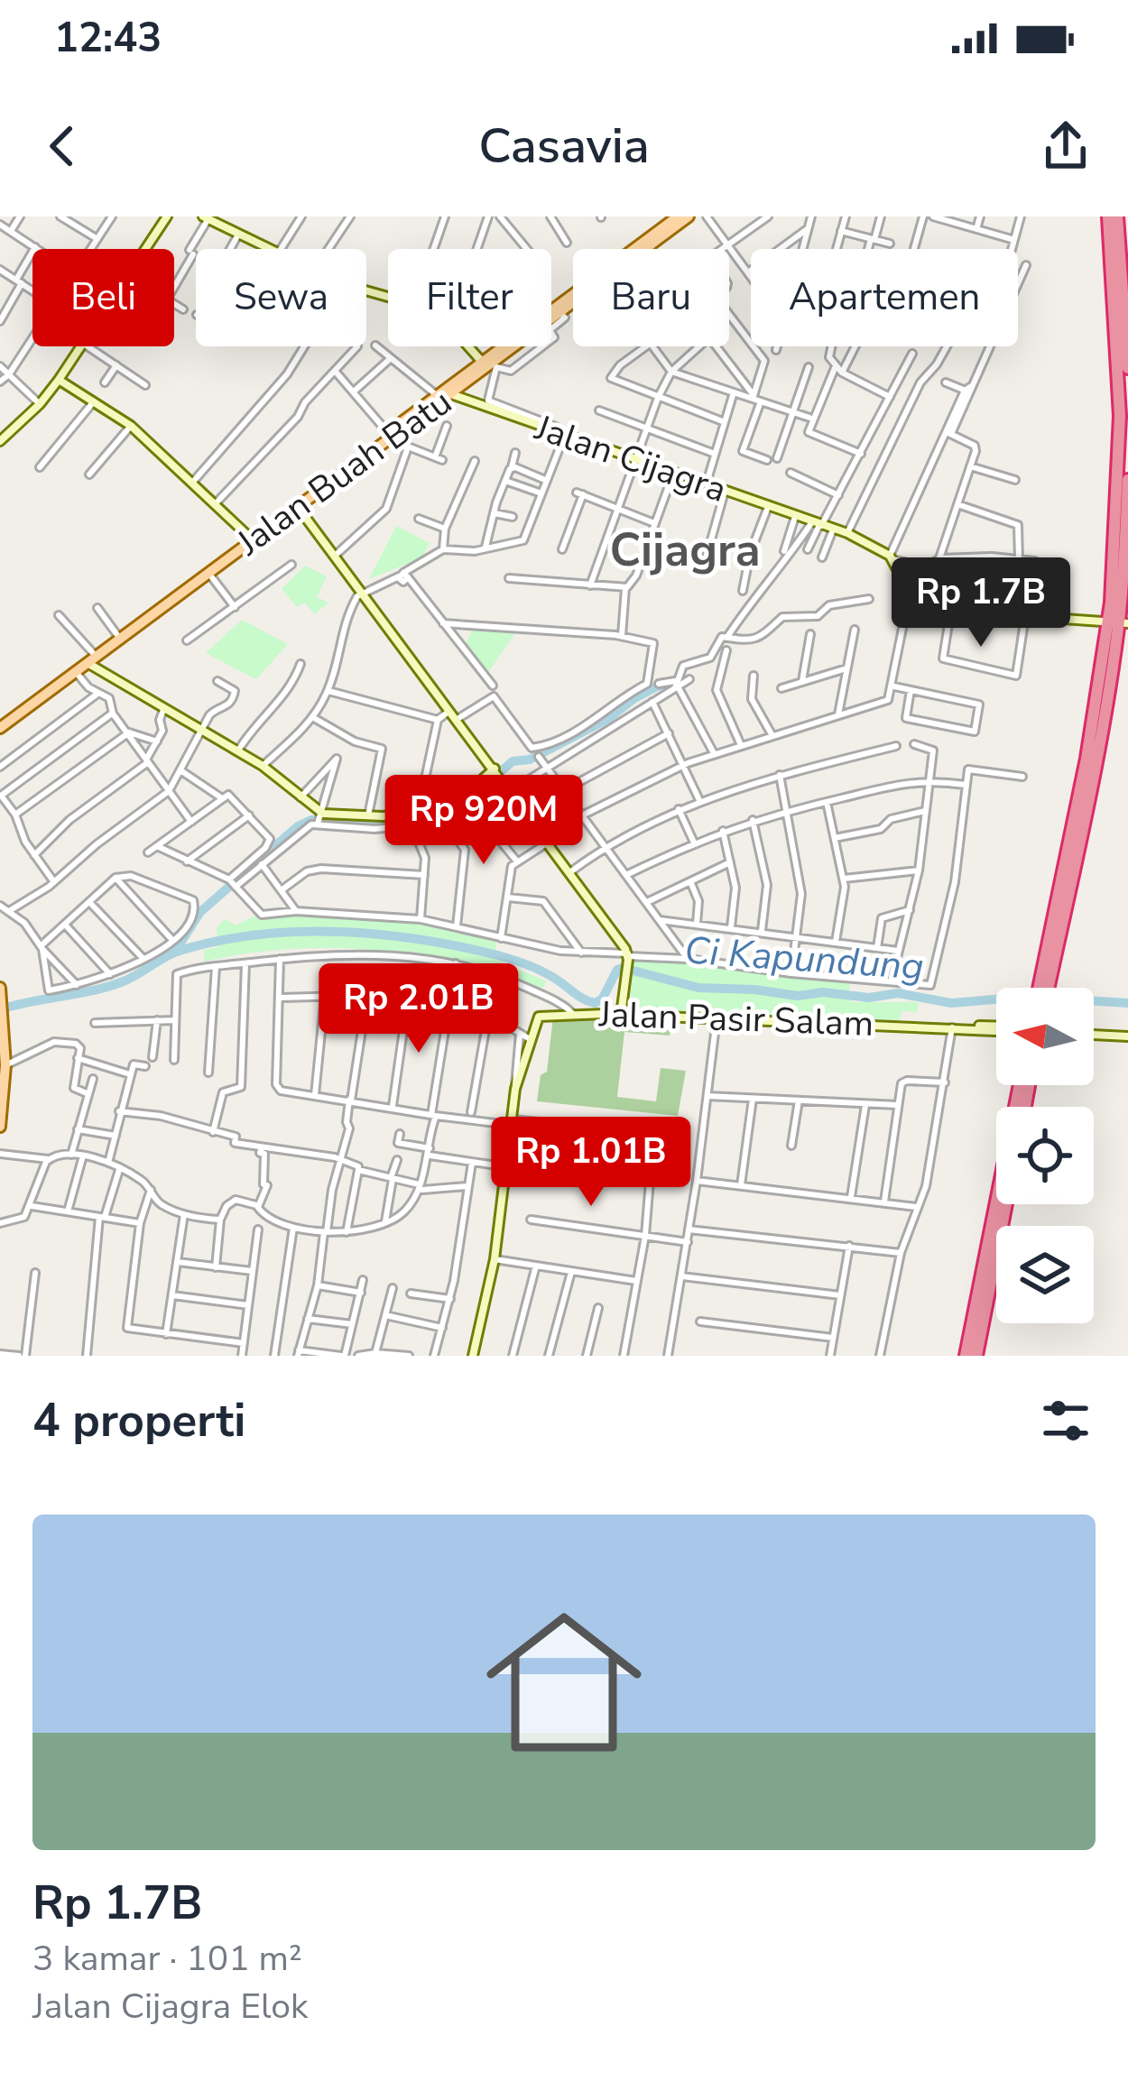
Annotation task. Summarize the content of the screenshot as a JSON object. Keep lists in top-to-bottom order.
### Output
{
  "streets": {
    "main road": ["Jalan Buah Batu"],
    "street": ["Jalan Cijagra", "Jalan Pasir Salam"]
  },
  "crossings": [
    ["Jalan Cijagra", "Jalan Buah Batu"]
  ],
  "districts": ["Cijagra"],
  "water": ["Ci Kapundung"],
  "north": "left",
  "page": {
    "status": "12:43",
    "header": "Casavia",
    "chip": [
      "Beli",
      "Sewa",
      "Filter",
      "Baru",
      "Apartemen"
    ],
    "price": [
      "Rp 1.7B",
      "Rp 920M",
      "Rp 2.01B",
      "Rp 1.01B"
    ],
    "heading": "4 properti",
    "list": [
      {
        "name": "Rp 1.7B",
        "note": "3 kamar · 101 m² · Jalan Cijagra Elok"
      }
    ]
  }
}
